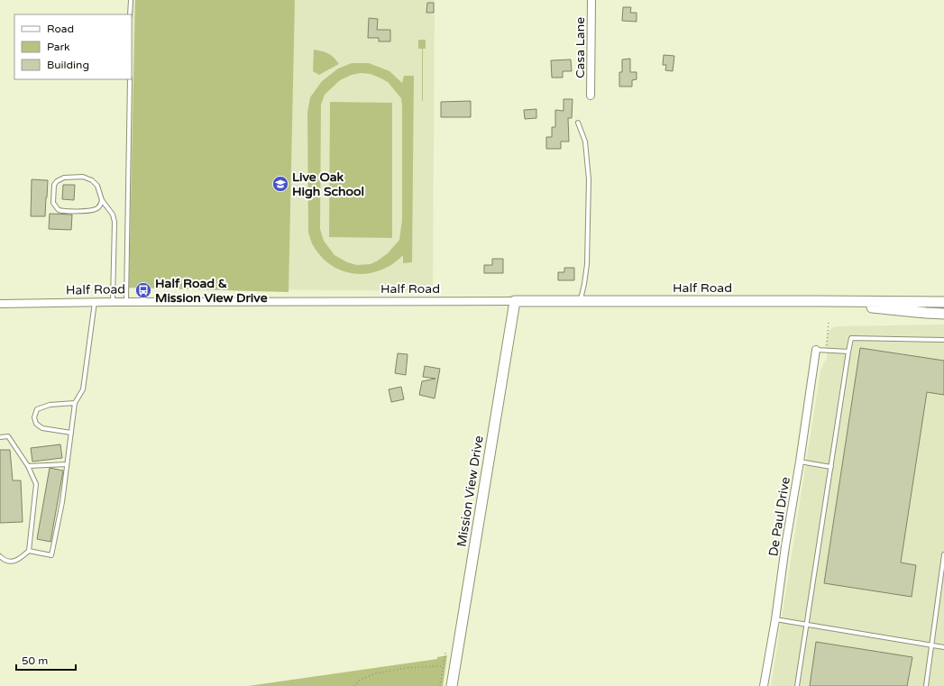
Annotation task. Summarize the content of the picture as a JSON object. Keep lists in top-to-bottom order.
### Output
{
  "streets": {
    "street": [
      "Casa Lane",
      "Half Road",
      "Mission View Drive",
      "De Paul Drive"
    ]
  },
  "crossings": [
    ["Half Road", "Mission View Drive"]
  ],
  "places": {
    "school or university": ["Live Oak High School"],
    "bus stop": ["Half Road & Mission View Drive"]
  },
  "legend": ["Road", "Park", "Building"],
  "scale_bar": "50 m"
}
